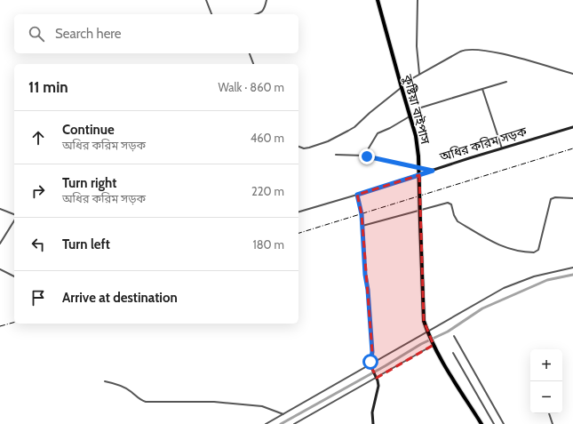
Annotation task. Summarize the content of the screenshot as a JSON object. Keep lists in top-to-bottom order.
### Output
{
  "streets": {
    "highway": ["কুষ্টিয়া বাইপাস"],
    "main road": ["অধির করিম সড়ক"]
  },
  "page": {
    "search": "Search here",
    "heading": ["11 min", "Walk · 860 m"],
    "list": [
      ["Continue", "অধির করিম সড়ক", "460 m"],
      ["Turn right", "অধির করিম সড়ক", "220 m"],
      ["Turn left", "180 m"],
      "Arrive at destination"
    ],
    "map_buttons": ["+", "−"]
  }
}
